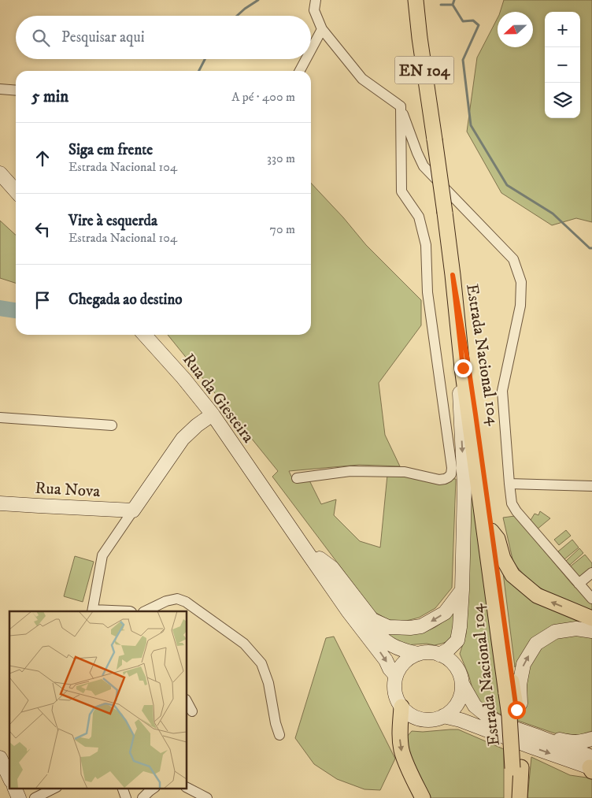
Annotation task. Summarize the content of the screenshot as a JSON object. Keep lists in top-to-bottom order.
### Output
{
  "streets": {
    "main road": [
      "EN 104",
      "Estrada Nacional 104",
      "Rua da Giesteira",
      "Rua Nova"
    ]
  },
  "crossings": [
    ["EN 104", "Estrada Nacional 104"]
  ],
  "north": "left",
  "page": {
    "map_buttons": ["+", "−"],
    "search": "Pesquisar aqui",
    "heading": ["5 min", "A pé · 400 m"],
    "list": [
      ["Siga em frente", "Estrada Nacional 104", "330 m"],
      ["Vire à esquerda", "Estrada Nacional 104", "70 m"],
      "Chegada ao destino"
    ]
  }
}
